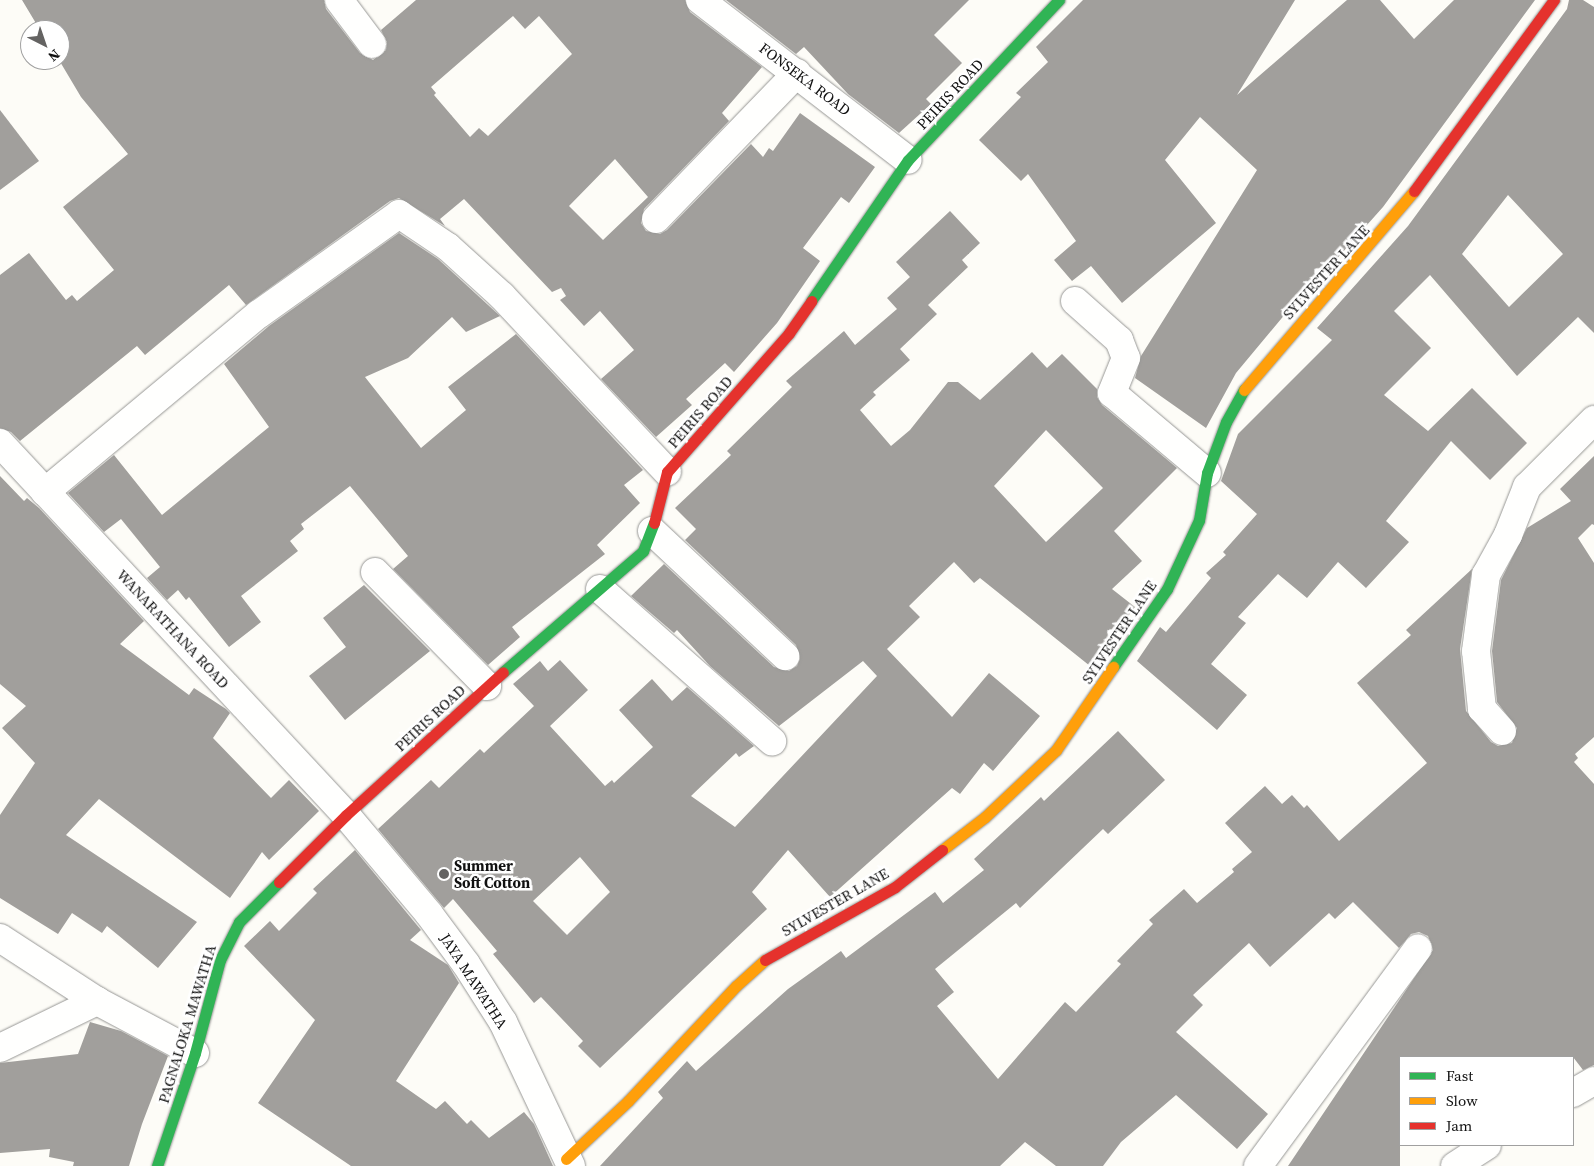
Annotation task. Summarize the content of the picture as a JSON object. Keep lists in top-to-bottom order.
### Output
{
  "streets": {
    "street": [
      "FONSEKA ROAD",
      "PEIRIS ROAD",
      "SYLVESTER LANE",
      "WANARATHANA ROAD",
      "JAYA MAWATHA",
      "PAGNALOKA MAWATHA"
    ]
  },
  "crossings": [
    ["FONSEKA ROAD", "PEIRIS ROAD"],
    ["PEIRIS ROAD", "WANARATHANA ROAD"],
    ["PEIRIS ROAD", "JAYA MAWATHA"],
    ["PEIRIS ROAD", "PAGNALOKA MAWATHA"],
    ["SYLVESTER LANE", "JAYA MAWATHA"],
    ["WANARATHANA ROAD", "JAYA MAWATHA"],
    ["WANARATHANA ROAD", "PAGNALOKA MAWATHA"],
    ["JAYA MAWATHA", "PAGNALOKA MAWATHA"]
  ],
  "places": ["Summer Soft Cotton"],
  "legend": ["Fast", "Slow", "Jam"],
  "north": "bottom right"
}
